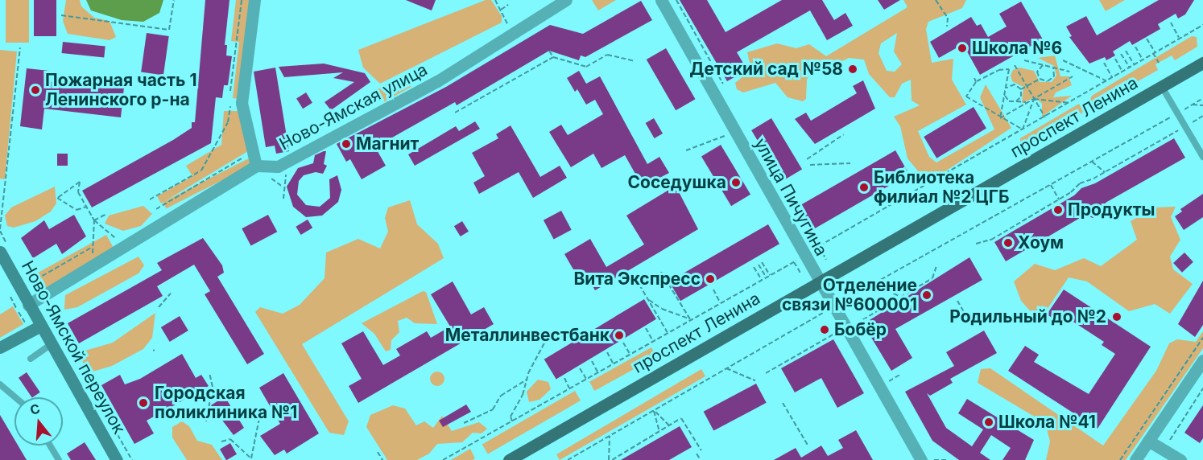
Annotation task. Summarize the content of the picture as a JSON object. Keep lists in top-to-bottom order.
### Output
{
  "streets": {
    "main road": ["проспект Ленина"],
    "street": ["Ново-Ямская улица", "улица Пичугина", "Ново-Ямской переулок"]
  },
  "crossings": [
    ["проспект Ленина", "улица Пичугина"]
  ],
  "places": [
    "Школа №6",
    "Детский сад №58",
    "Пожарная часть 1 Ленинского р-на",
    "Магнит",
    "Соседушка",
    "Библиотека филиал №2 ЦГБ",
    "Продукты",
    "Хоум",
    "Вита Экспресс",
    "Отделение связи №600001",
    "Родильный до №2",
    "Бобёр",
    "Металлинвестбанк",
    "Городская поликлиника №1",
    "Школа №41"
  ],
  "north": "top"
}
